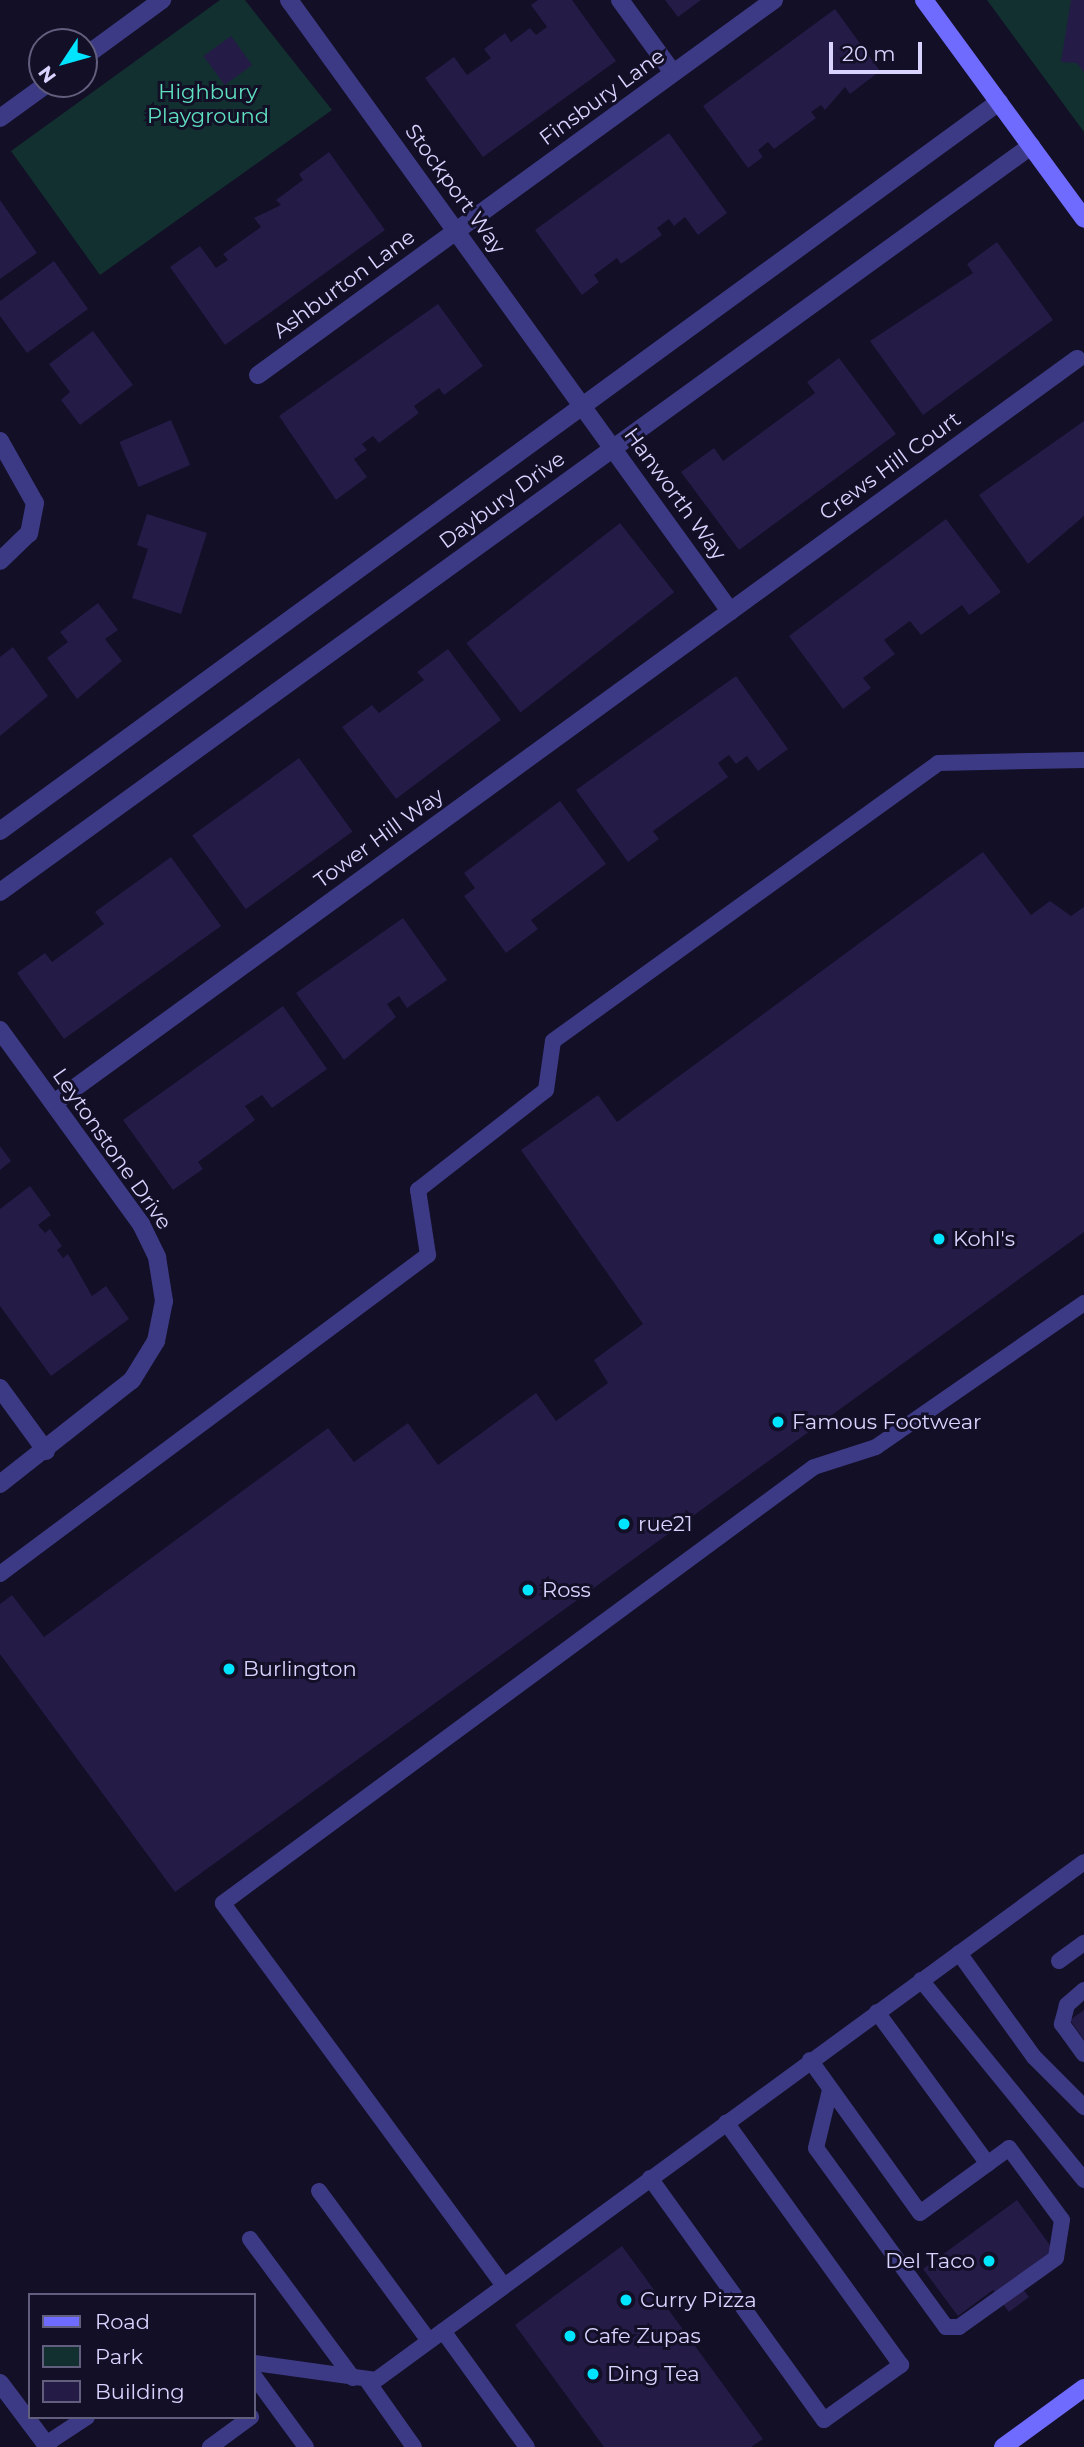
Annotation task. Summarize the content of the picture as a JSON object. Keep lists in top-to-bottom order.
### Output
{
  "streets": {
    "street": [
      "Finsbury Lane",
      "Stockport Way",
      "Ashburton Lane",
      "Crews Hill Court",
      "Hanworth Way",
      "Daybury Drive",
      "Tower Hill Way",
      "Leytonstone Drive"
    ]
  },
  "crossings": [
    ["Finsbury Lane", "Stockport Way"],
    ["Finsbury Lane", "Ashburton Lane"],
    ["Stockport Way", "Ashburton Lane"],
    ["Stockport Way", "Hanworth Way"],
    ["Stockport Way", "Daybury Drive"],
    ["Crews Hill Court", "Hanworth Way"],
    ["Crews Hill Court", "Tower Hill Way"],
    ["Hanworth Way", "Daybury Drive"],
    ["Hanworth Way", "Tower Hill Way"],
    ["Tower Hill Way", "Leytonstone Drive"]
  ],
  "parks": ["Highbury Playground"],
  "places": [
    "Kohl's",
    "Famous Footwear",
    "rue21",
    "Ross",
    "Burlington",
    "Del Taco",
    "Curry Pizza",
    "Cafe Zupas",
    "Ding Tea"
  ],
  "legend": ["Road", "Park", "Building"],
  "scale_bar": "20 m",
  "north": "bottom left"
}
